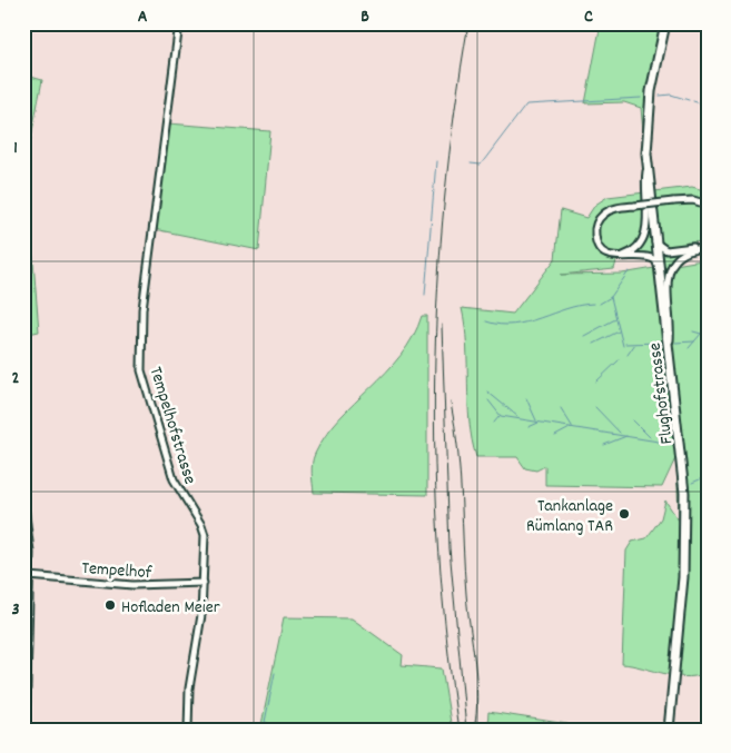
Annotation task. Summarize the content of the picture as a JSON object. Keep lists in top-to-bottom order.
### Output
{
  "streets": {
    "main road": ["Flughofstrasse"],
    "street": ["Tempelhofstrasse", "Tempelhof"]
  },
  "crossings": [
    ["Tempelhofstrasse", "Tempelhof"]
  ],
  "places": ["Tankanlage Rümlang TAR", "Hofladen Meier"],
  "grid": {
    "columns": ["A", "B", "C"],
    "rows": ["1", "2", "3"]
  }
}
